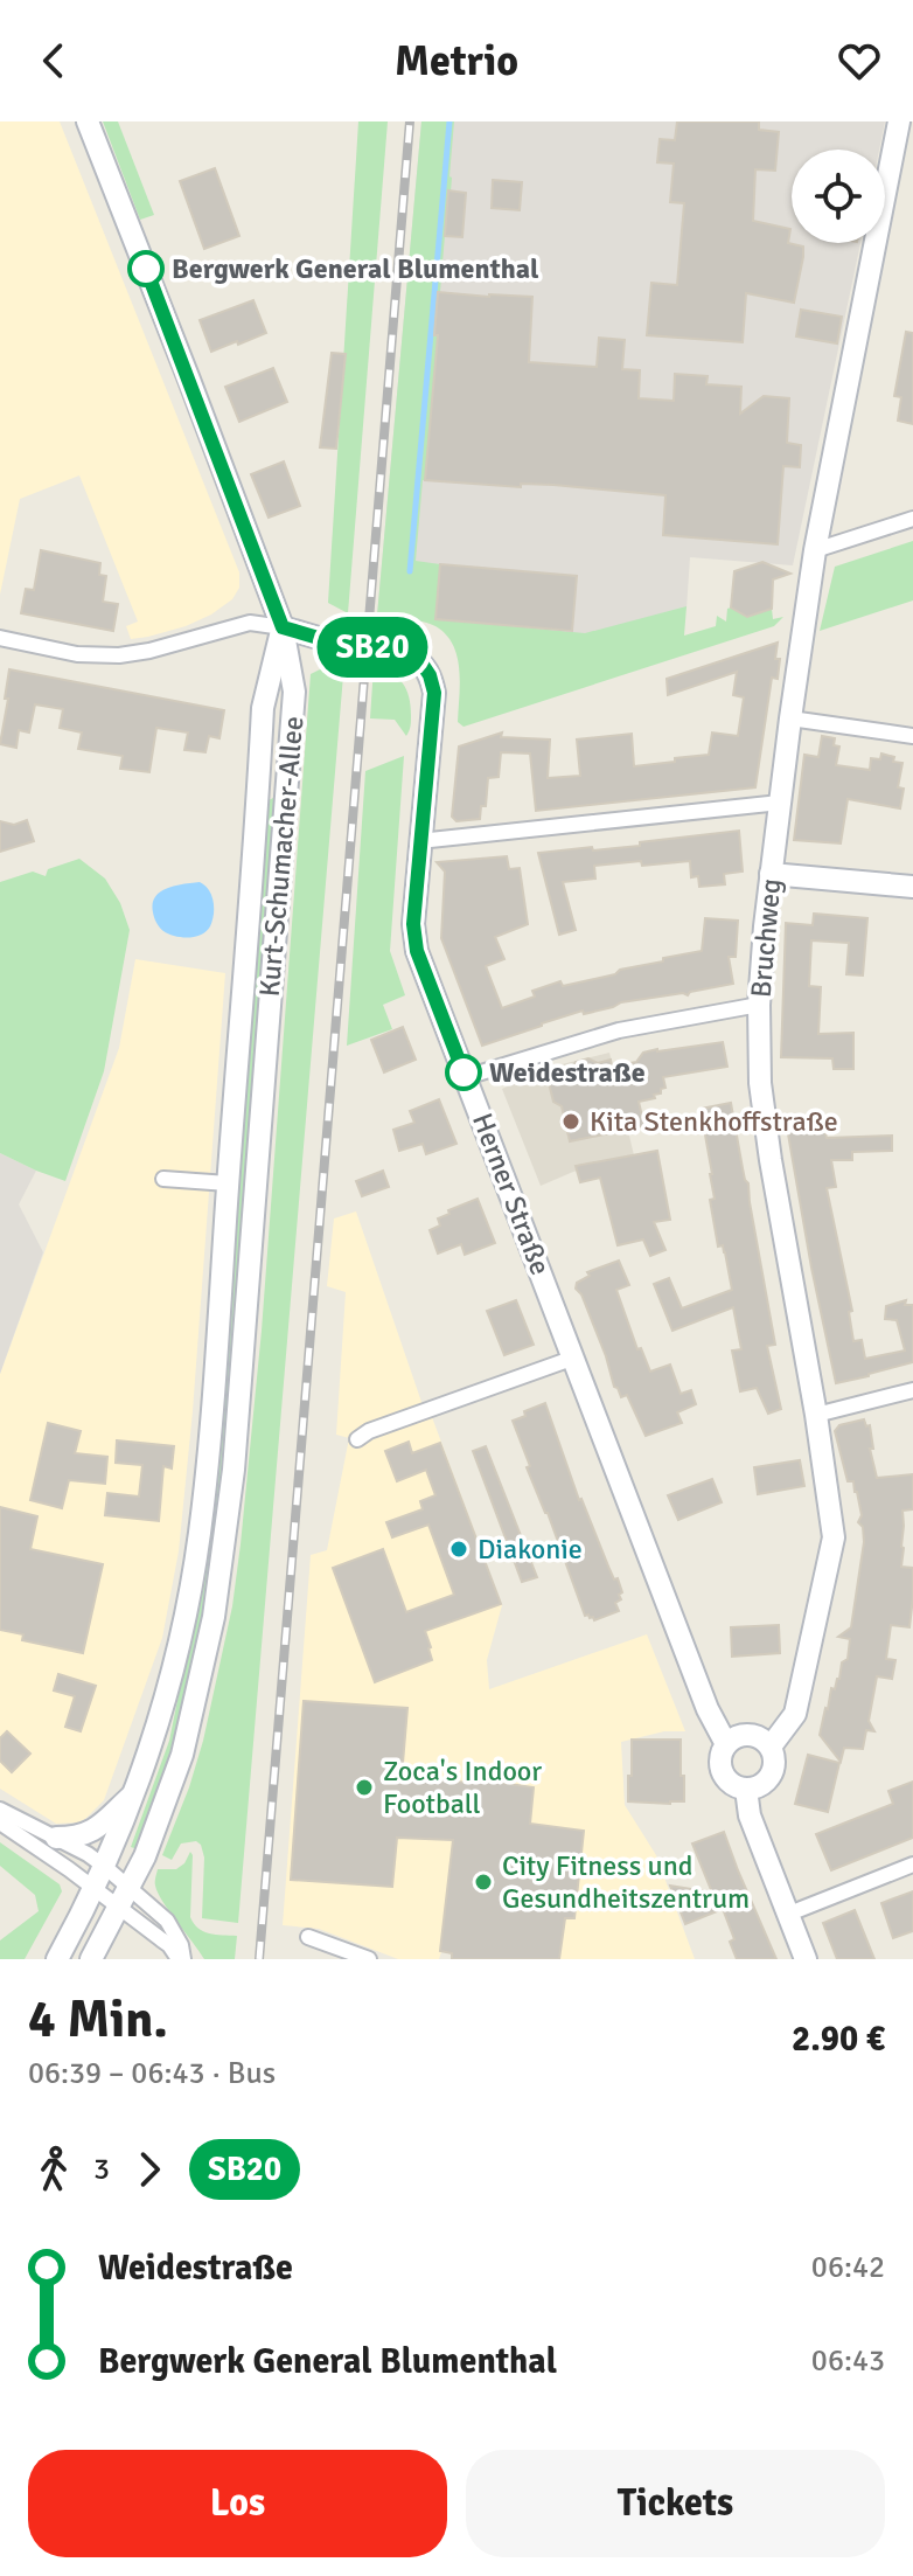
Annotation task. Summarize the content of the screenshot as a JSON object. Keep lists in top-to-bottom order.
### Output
{
  "streets": {
    "main road": ["Kurt-Schumacher-Allee", "Bruchweg", "Herner Straße"]
  },
  "crossings": [
    ["Kurt-Schumacher-Allee", "Herner Straße"],
    ["Bruchweg", "Herner Straße"]
  ],
  "places": [
    "Bergwerk General Blumenthal",
    "Weidestraße",
    "Kita Stenkhoffstraße",
    "Diakonie",
    "Zoca's Indoor Football",
    "City Fitness und Gesundheitszentrum"
  ],
  "lines": ["bus line SB20"],
  "page": {
    "header": "Metrio",
    "on_map": "SB20",
    "heading": ["4 Min.", "06:39 – 06:43 · Bus", "2.90 €"],
    "legs": ["3", "SB20"],
    "list": [
      {
        "name": "Weidestraße",
        "value": "06:42"
      },
      {
        "name": "Bergwerk General Blumenthal",
        "value": "06:43"
      }
    ],
    "buttons": ["Los", "Tickets"]
  }
}
